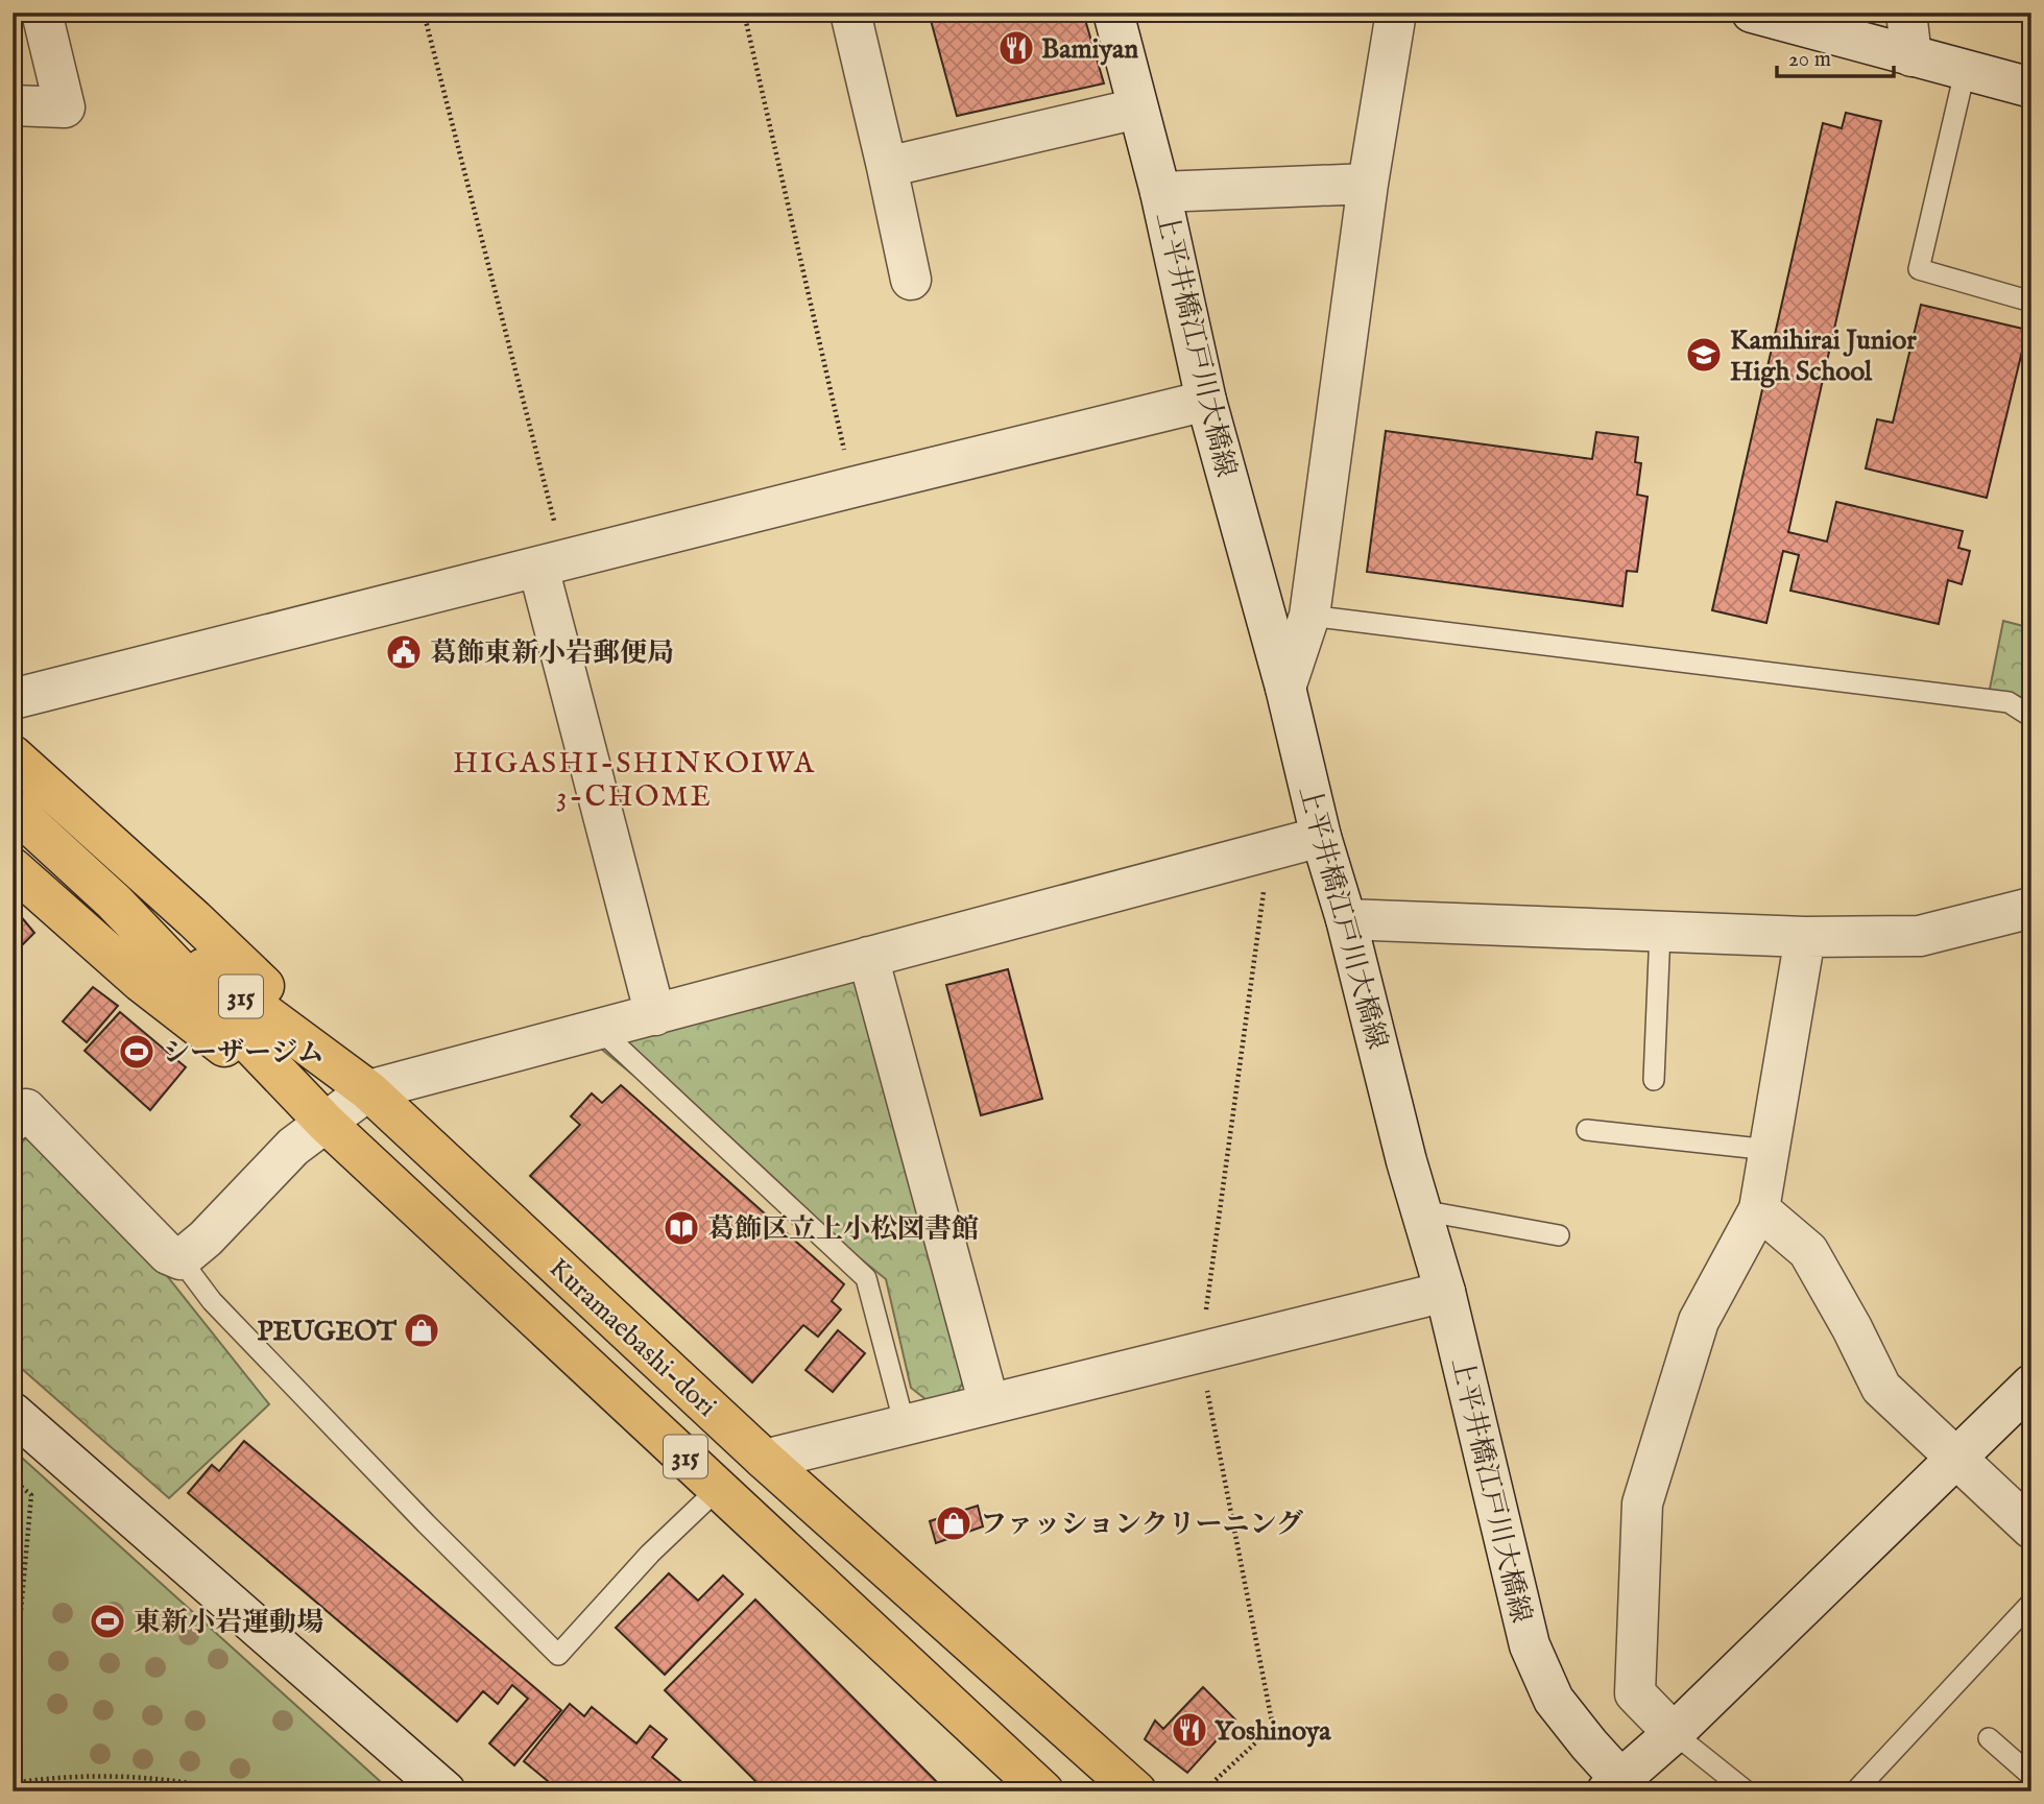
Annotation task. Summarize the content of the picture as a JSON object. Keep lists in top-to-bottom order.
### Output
{
  "streets": {
    "main road": ["315", "Kuramaebashi-dori"],
    "street": ["上平井橋江戸川大橋線"]
  },
  "districts": ["HIGASHI-SHINKOIWA 3-CHOME"],
  "places": {
    "restaurant": ["Bamiyan", "Yoshinoya"],
    "school or university": ["Kamihirai Junior High School"],
    "public building": ["葛飾東新小岩郵便局"],
    "sports": ["シーザージム", "東新小岩運動場"],
    "library": ["葛飾区立上小松図書館"],
    "shop": ["PEUGEOT", "ファッションクリーニング"]
  },
  "scale_bar": "20 m"
}
